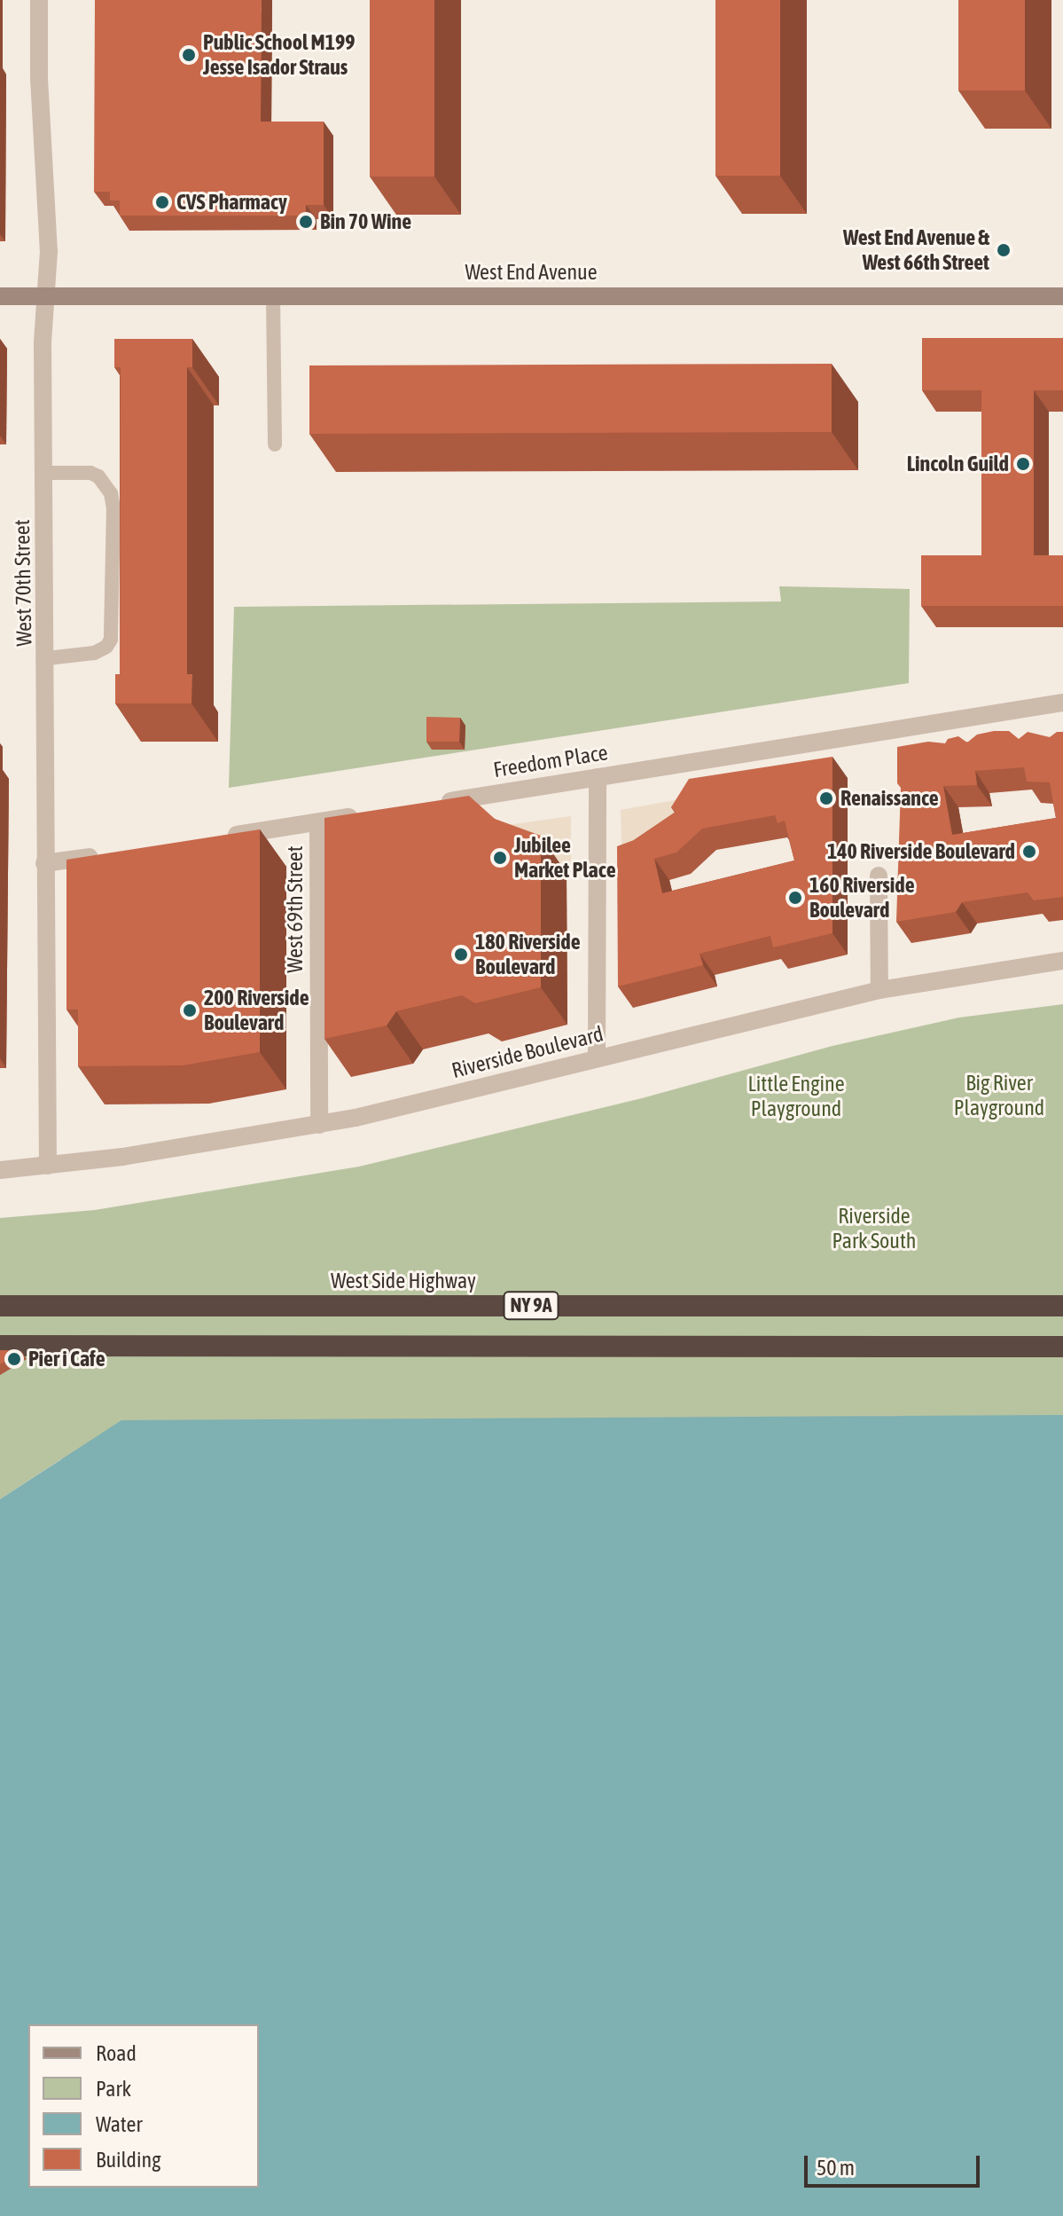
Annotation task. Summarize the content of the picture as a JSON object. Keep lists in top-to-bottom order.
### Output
{
  "streets": {
    "highway": ["West Side Highway", "NY 9A"],
    "main road": ["West End Avenue"],
    "street": [
      "West 70th Street",
      "Freedom Place",
      "West 69th Street",
      "Riverside Boulevard"
    ]
  },
  "crossings": [
    ["West End Avenue", "West 70th Street"],
    ["West 70th Street", "Riverside Boulevard"],
    ["West 69th Street", "Riverside Boulevard"]
  ],
  "parks": ["Big River Playground", "Little Engine Playground", "Riverside Park South"],
  "places": [
    "Public School M199 Jesse Isador Straus",
    "CVS Pharmacy",
    "Bin 70 Wine",
    "West End Avenue & West 66th Street",
    "Lincoln Guild",
    "Renaissance",
    "140 Riverside Boulevard",
    "Jubilee Market Place",
    "160 Riverside Boulevard",
    "180 Riverside Boulevard",
    "200 Riverside Boulevard",
    "Pier i Cafe"
  ],
  "legend": [
    "Road",
    "Park",
    "Water",
    "Building"
  ],
  "scale_bar": "50 m"
}
